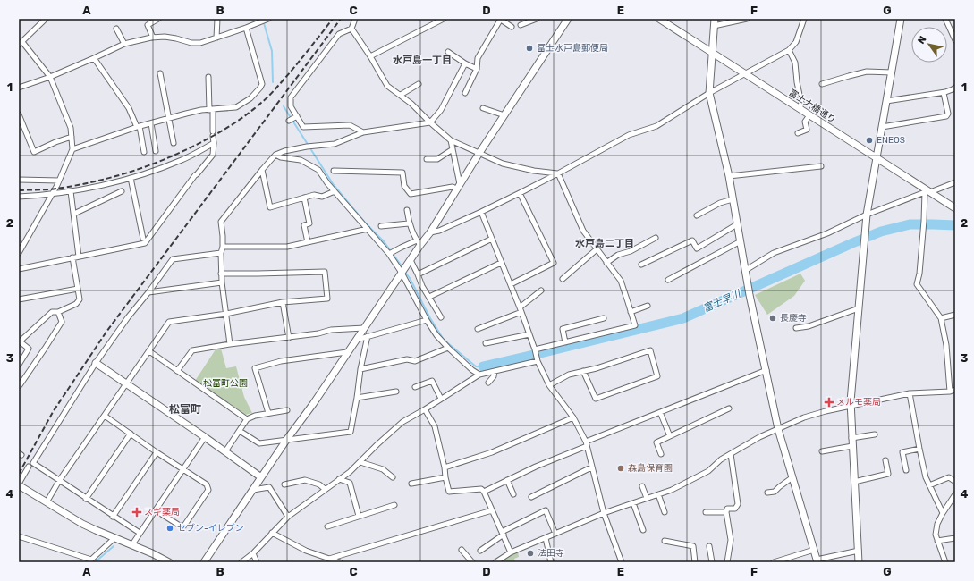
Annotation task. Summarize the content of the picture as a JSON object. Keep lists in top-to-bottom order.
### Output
{
  "streets": {
    "street": ["富士大橋通り"]
  },
  "districts": ["水戸島一丁目", "水戸島二丁目", "松富町"],
  "water": ["富士早川"],
  "parks": ["松富町公園"],
  "places": {
    "other": [
      "富士水戸島郵便局",
      "ENEOS",
      "長慶寺",
      "森島保育園",
      "セブン-イレブン",
      "法田寺"
    ],
    "health": ["メルモ薬局", "スギ薬局"]
  },
  "north": "top left",
  "grid": {
    "columns": [
      "A",
      "B",
      "C",
      "D",
      "E",
      "F",
      "G"
    ],
    "rows": [
      "1",
      "2",
      "3",
      "4"
    ]
  }
}
